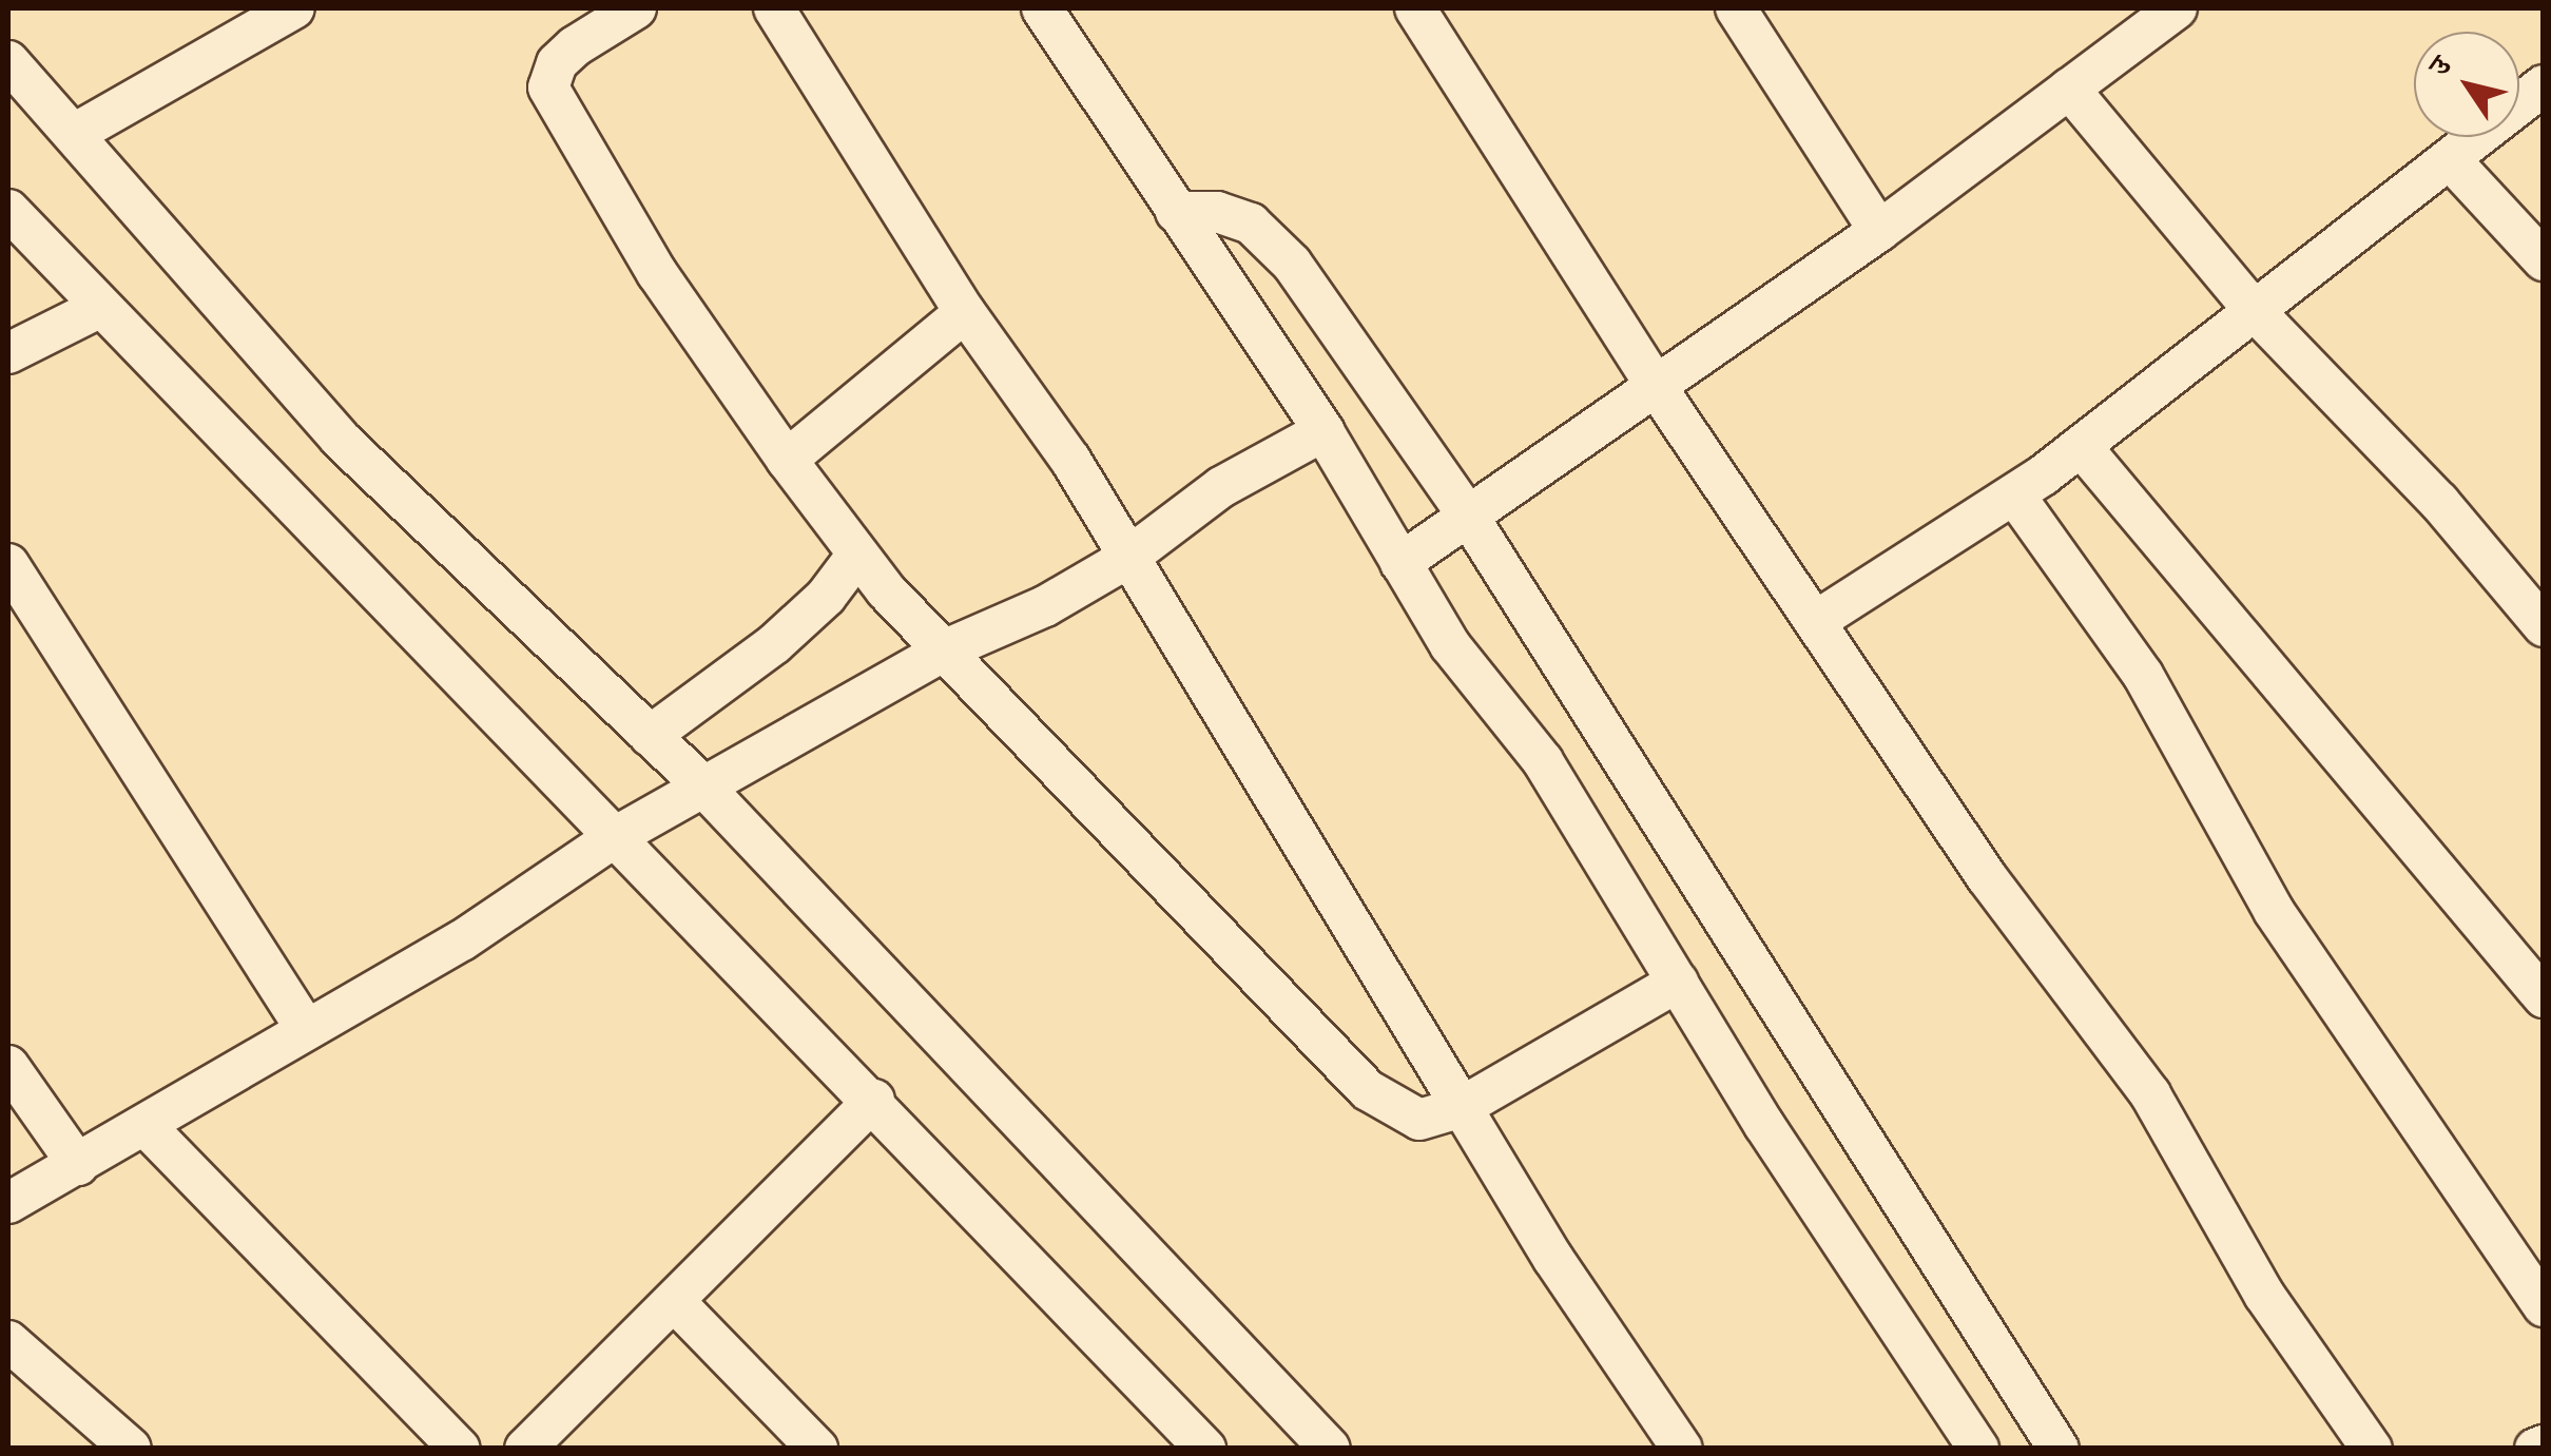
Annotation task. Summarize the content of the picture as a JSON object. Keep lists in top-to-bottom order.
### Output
{
  "north": "top left"
}
